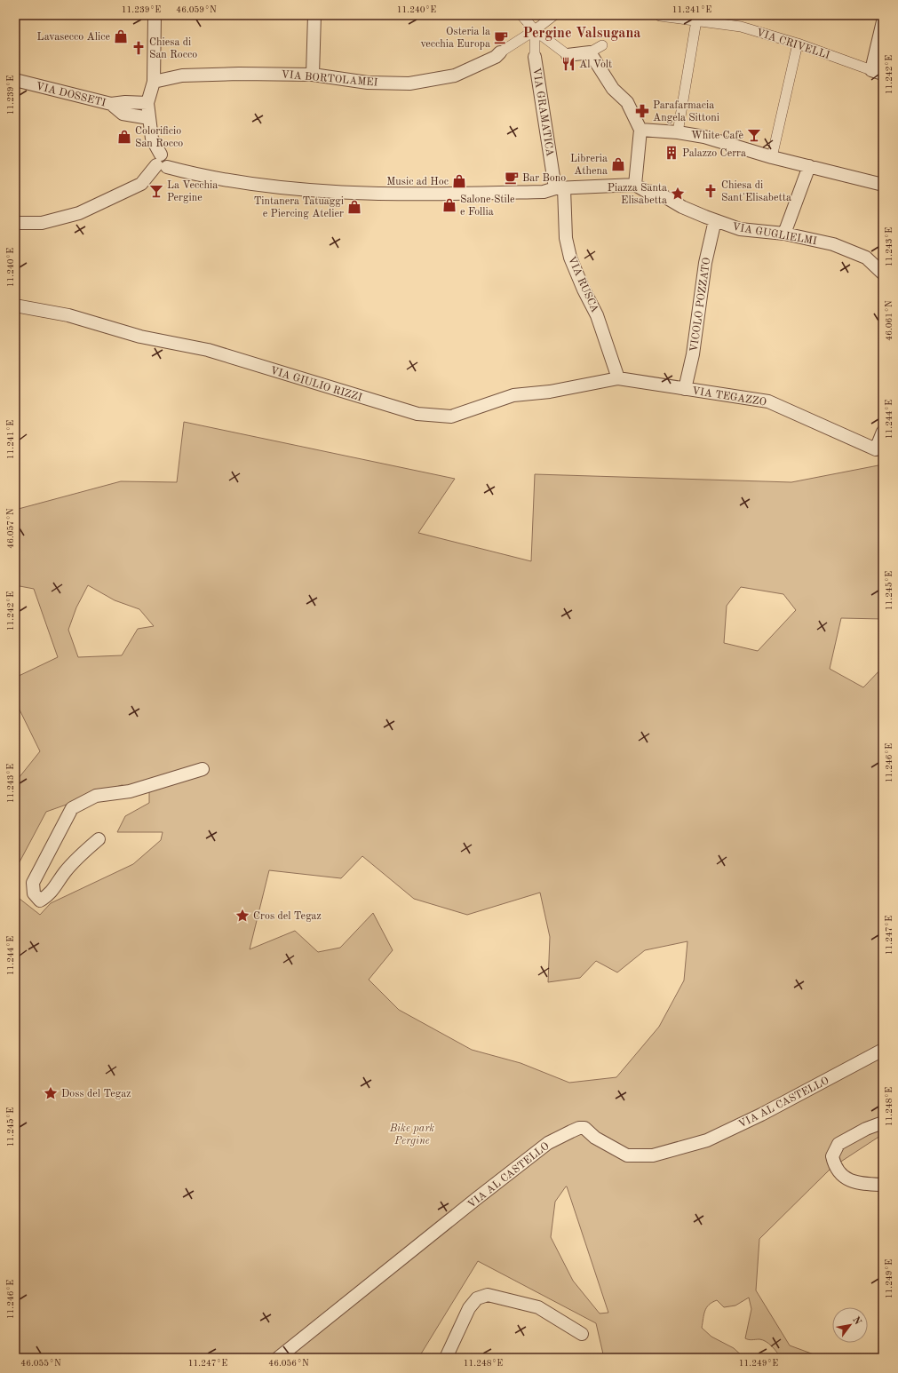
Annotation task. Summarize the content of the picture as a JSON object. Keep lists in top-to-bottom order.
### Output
{
  "streets": {
    "street": [
      "VIA CRIVELLI",
      "VIA BORTOLAMEI",
      "VIA DOSSETI",
      "VIA GRAMATICA",
      "VIA GUGLIELMI",
      "VIA RUSCA",
      "VICOLO POZZATO",
      "VIA GIULIO RIZZI",
      "VIA TEGAZZO",
      "VIA AL CASTELLO"
    ]
  },
  "crossings": [
    ["VIA GRAMATICA", "VIA RUSCA"],
    ["VIA GUGLIELMI", "VICOLO POZZATO"],
    ["VIA RUSCA", "VIA GIULIO RIZZI"],
    ["VIA RUSCA", "VIA TEGAZZO"],
    ["VICOLO POZZATO", "VIA TEGAZZO"],
    ["VIA GIULIO RIZZI", "VIA TEGAZZO"]
  ],
  "districts": ["Pergine Valsugana"],
  "parks": ["Bike park Pergine"],
  "places": {
    "shop": [
      "Lavasecco Alice",
      "Colorificio San Rocco",
      "Libreria Athena",
      "Music ad Hoc",
      "Salone Stile e Follia",
      "Tintanera Tatuaggi e Piercing Atelier"
    ],
    "cafe": ["Osteria la vecchia Europa", "Bar Bono"],
    "church": ["Chiesa di San Rocco", "Chiesa di Sant'Elisabetta"],
    "restaurant": ["Al Volt"],
    "pharmacy": ["Parafarmacia Angela Sittoni"],
    "bar": ["White Cafè", "La Vecchia Pergine"],
    "building": ["Palazzo Cerra"],
    "place": ["Piazza Santa Elisabetta", "Cros del Tegaz", "Doss del Tegaz"]
  },
  "north": "top right",
  "coordinates": [
    "11.239°E",
    "46.059°N",
    "11.240°E",
    "11.241°E",
    "11.242°E",
    "11.243°E",
    "46.061°N",
    "11.244°E",
    "46.057°N",
    "11.245°E",
    "11.246°E",
    "11.247°E",
    "11.248°E",
    "11.249°E",
    "46.055°N",
    "46.056°N"
  ]
}
